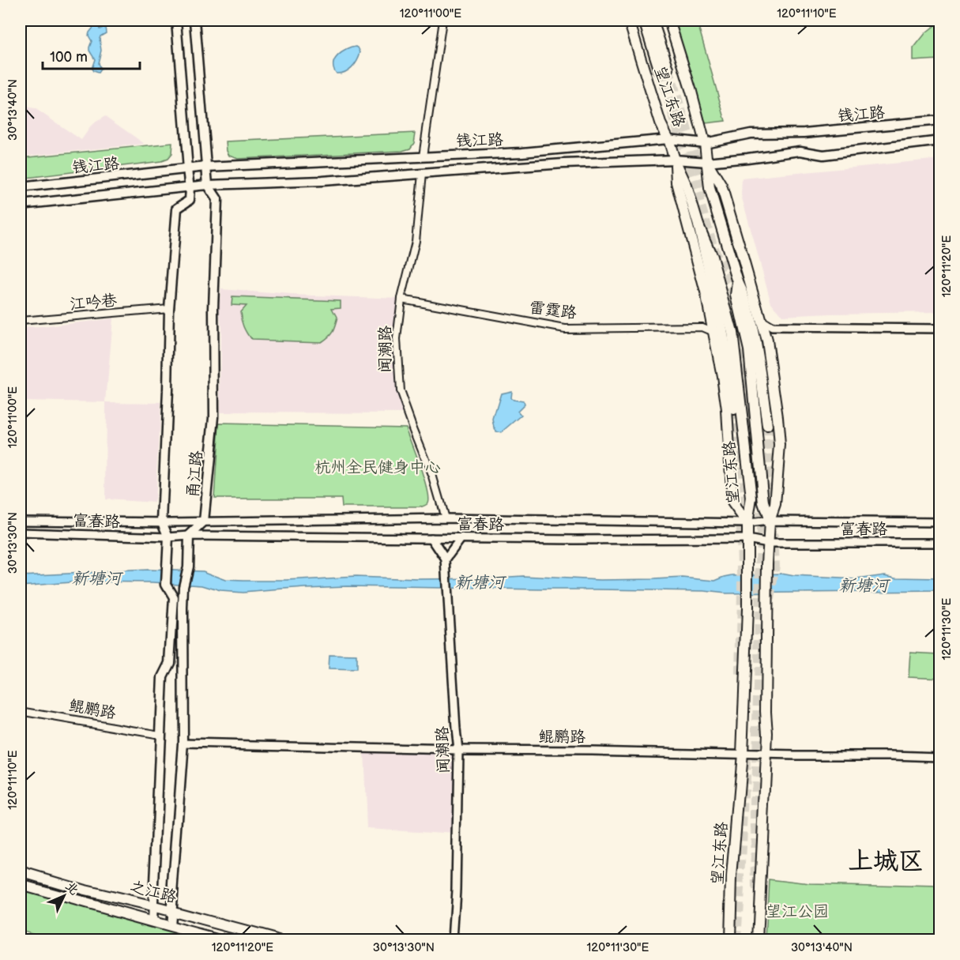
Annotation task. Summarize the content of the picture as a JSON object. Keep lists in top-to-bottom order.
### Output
{
  "streets": {
    "main road": [
      "望江东路",
      "钱江路",
      "甬江路",
      "之江路"
    ],
    "street": [
      "江吟巷",
      "雷霆路",
      "闻潮路",
      "富春路",
      "鲲鹏路"
    ]
  },
  "crossings": [
    ["望江东路", "钱江路"],
    ["望江东路", "富春路"],
    ["望江东路", "鲲鹏路"],
    ["钱江路", "闻潮路"],
    ["钱江路", "甬江路"],
    ["江吟巷", "甬江路"],
    ["雷霆路", "闻潮路"],
    ["闻潮路", "富春路"],
    ["闻潮路", "鲲鹏路"],
    ["甬江路", "富春路"],
    ["甬江路", "鲲鹏路"],
    ["甬江路", "之江路"]
  ],
  "districts": ["上城区"],
  "water": ["新塘河"],
  "parks": ["杭州全民健身中心", "望江公园"],
  "scale_bar": "100 m",
  "north": "top right",
  "coordinates": [
    "120°11'00\"E",
    "120°11'10\"E",
    "30°13'40\"N",
    "120°11'20\"E",
    "30°13'30\"N",
    "120°11'30\"E"
  ]
}
